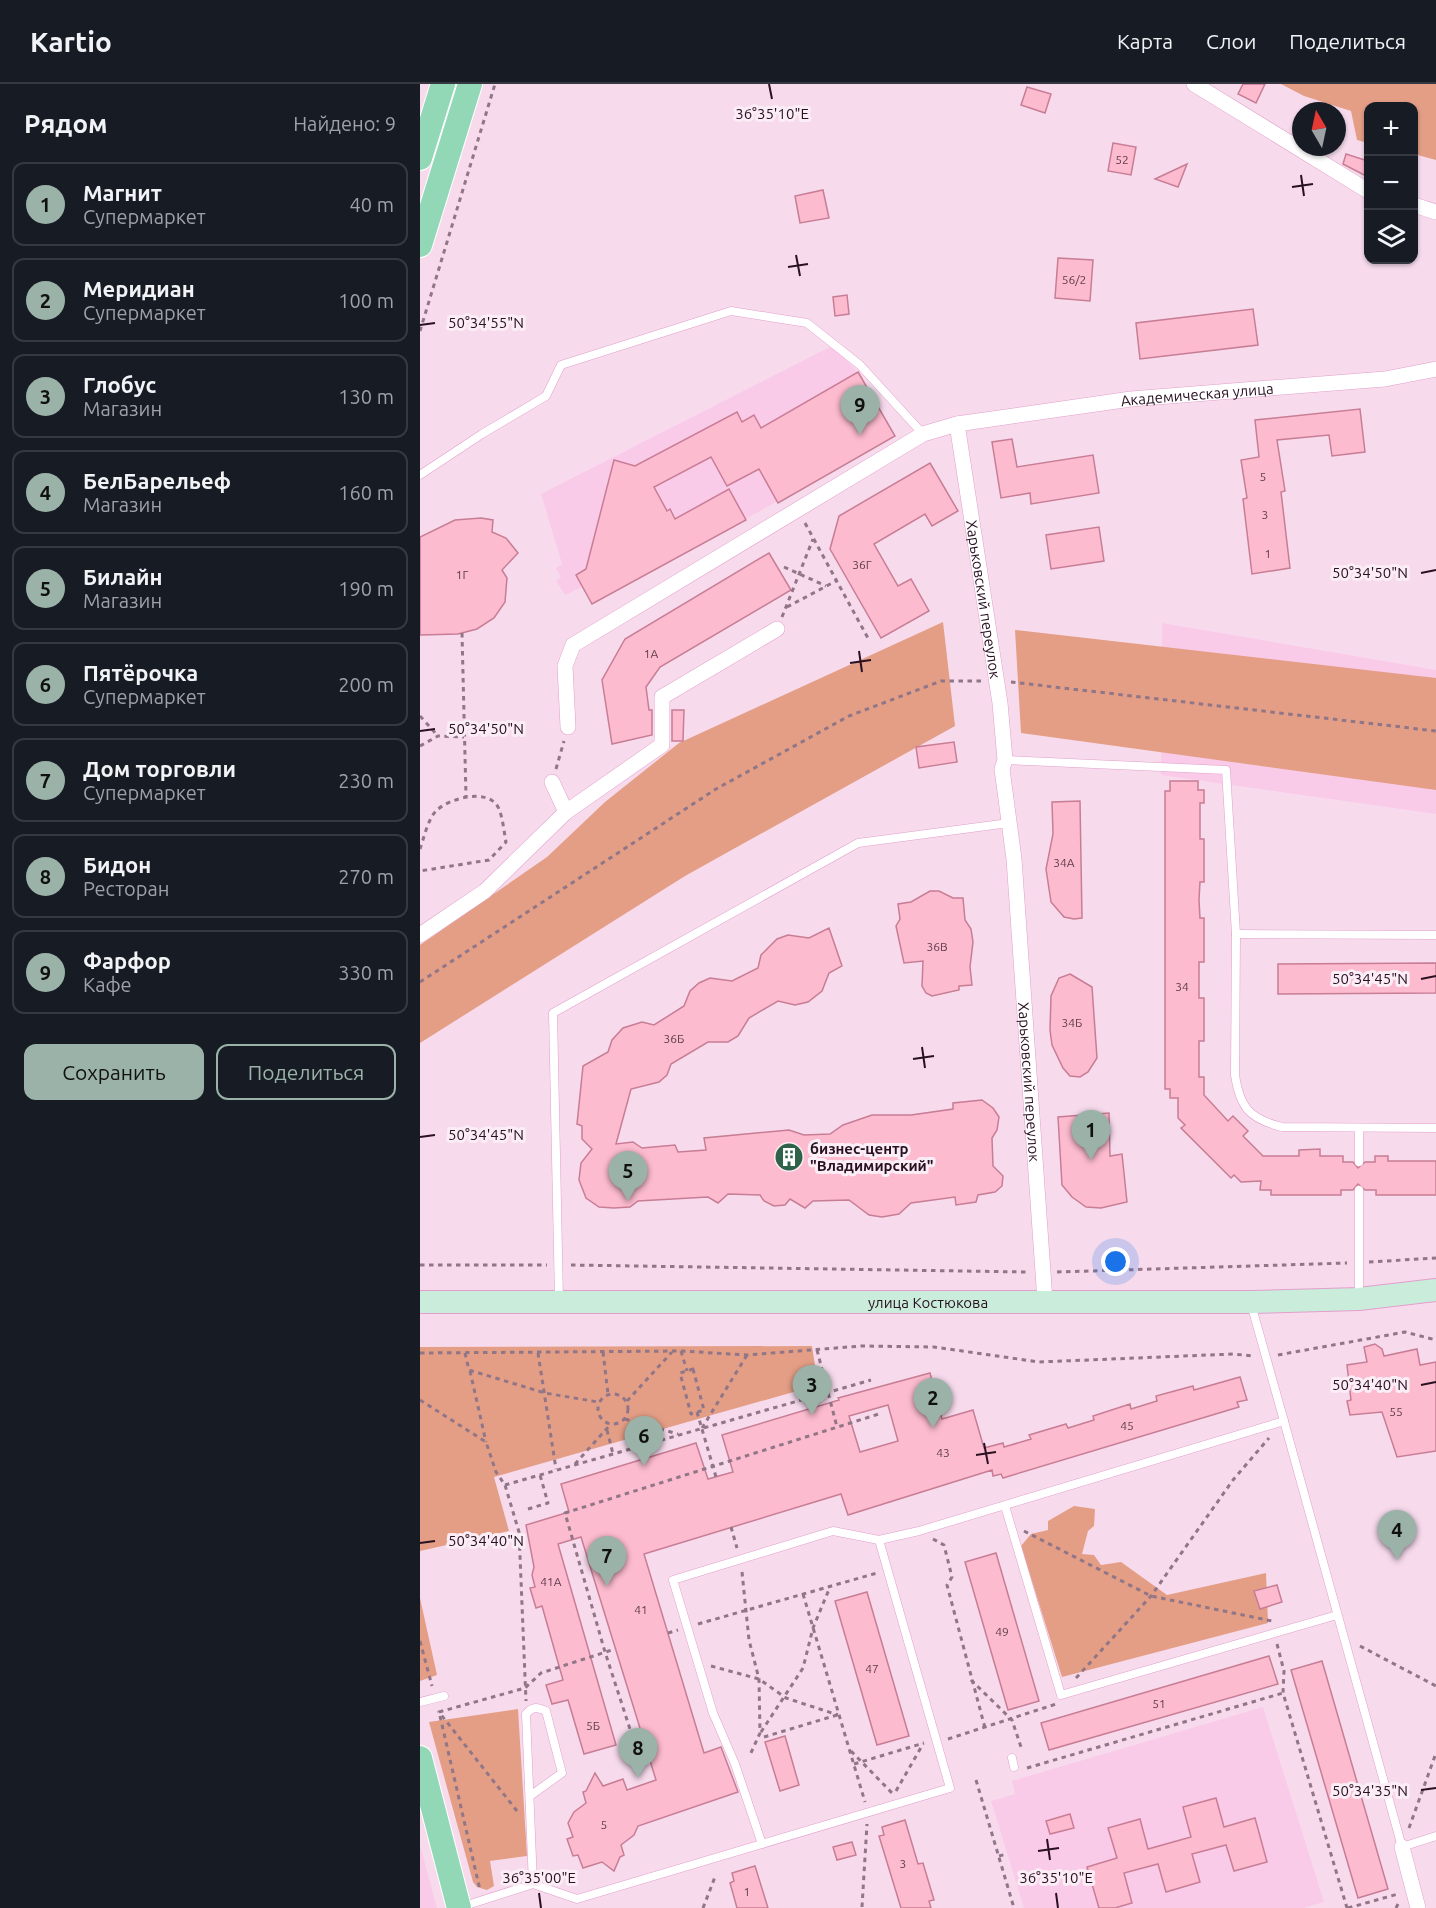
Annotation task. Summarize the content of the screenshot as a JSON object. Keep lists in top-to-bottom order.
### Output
{
  "streets": {
    "main road": ["улица Костюкова"],
    "street": ["Академическая улица", "Харьковский переулок"]
  },
  "crossings": [
    ["Академическая улица", "Харьковский переулок"],
    ["Харьковский переулок", "улица Костюкова"]
  ],
  "places": {
    "building": ["бизнес-центр \"Владимирский\""]
  },
  "house_numbers": [
    "52",
    "56/2",
    "5",
    "3",
    "1",
    "36Г",
    "1Г",
    "1А",
    "34А",
    "36В",
    "34",
    "34Б",
    "36Б",
    "55",
    "45",
    "43",
    "41А",
    "41",
    "49",
    "47",
    "51",
    "5Б",
    "5",
    "3",
    "1"
  ],
  "north": "top",
  "page": {
    "header": "Kartio",
    "nav": ["Карта", "Слои", "Поделиться"],
    "heading": ["Рядом", "Найдено: 9"],
    "map_buttons": ["+", "−"],
    "list": [
      {
        "mark": "1",
        "name": "Магнит",
        "note": "Супермаркет",
        "value": "40 m"
      },
      {
        "mark": "2",
        "name": "Меридиан",
        "note": "Супермаркет",
        "value": "100 m"
      },
      {
        "mark": "3",
        "name": "Глобус",
        "note": "Магазин",
        "value": "130 m"
      },
      {
        "mark": "4",
        "name": "БелБарельеф",
        "note": "Магазин",
        "value": "160 m"
      },
      {
        "mark": "5",
        "name": "Билайн",
        "note": "Магазин",
        "value": "190 m"
      },
      {
        "mark": "6",
        "name": "Пятёрочка",
        "note": "Супермаркет",
        "value": "200 m"
      },
      {
        "mark": "7",
        "name": "Дом торговли",
        "note": "Супермаркет",
        "value": "230 m"
      },
      {
        "mark": "8",
        "name": "Бидон",
        "note": "Ресторан",
        "value": "270 m"
      },
      {
        "mark": "9",
        "name": "Фарфор",
        "note": "Кафе",
        "value": "330 m"
      }
    ],
    "pins": [
      "9",
      "1",
      "5",
      "3",
      "2",
      "6",
      "4",
      "7",
      "8"
    ],
    "buttons": ["Сохранить", "Поделиться"]
  },
  "coordinates": [
    "36°35'10\"E",
    "50°34'55\"N",
    "50°34'50\"N",
    "50°34'45\"N",
    "50°34'40\"N",
    "50°34'35\"N",
    "36°35'00\"E"
  ]
}
